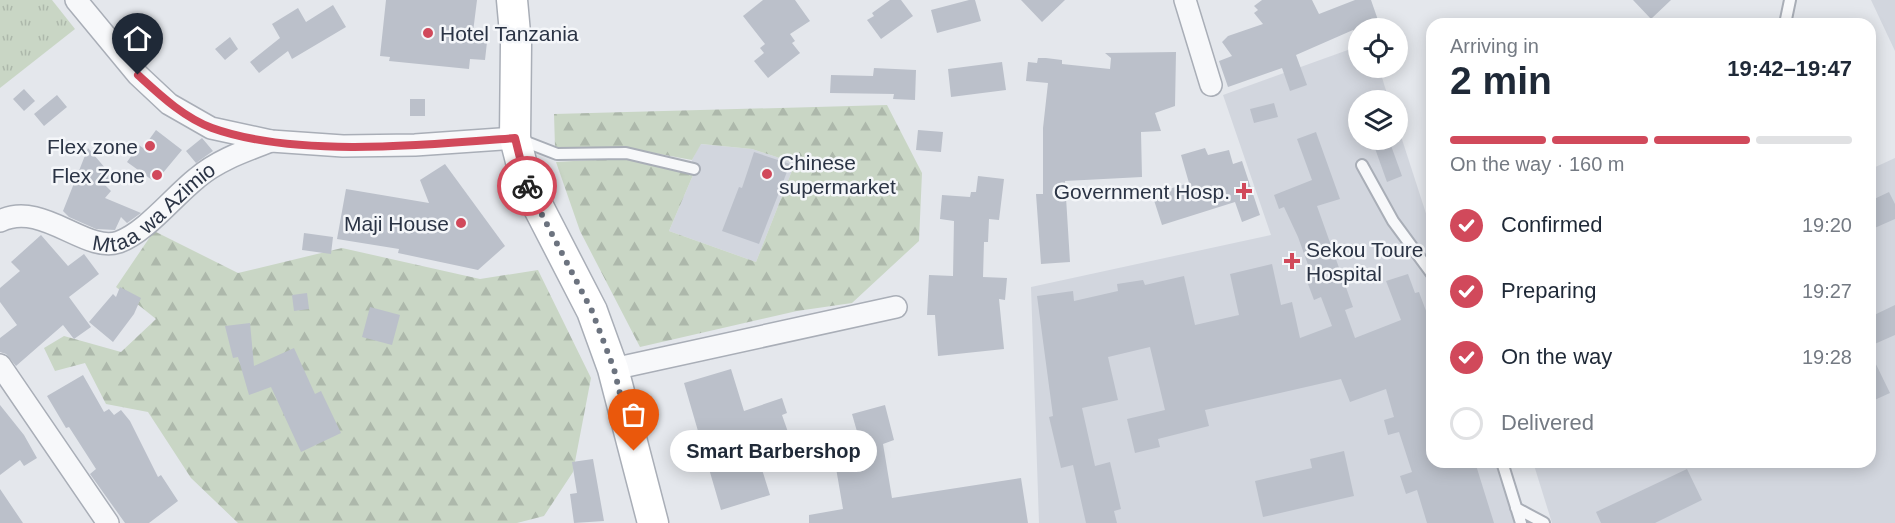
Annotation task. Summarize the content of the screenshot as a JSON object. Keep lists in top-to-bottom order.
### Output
{
  "streets": {
    "street": ["Mtaa wa Azimio"]
  },
  "places": {
    "other": [
      "Hotel Tanzania",
      "Flex zone",
      "Chinese supermarket",
      "Flex Zone",
      "Maji House",
      "Smart Barbershop"
    ],
    "health": ["Government Hosp.", "Sekou Toure Hospital"]
  },
  "page": {
    "heading": ["2 min", "Arriving in", "19:42–19:47"],
    "bar": "On the way · 160 m",
    "list": [
      ["Confirmed", "19:20"],
      ["Preparing", "19:27"],
      ["On the way", "19:28"],
      "Delivered"
    ],
    "bubble": "Smart Barbershop"
  }
}
